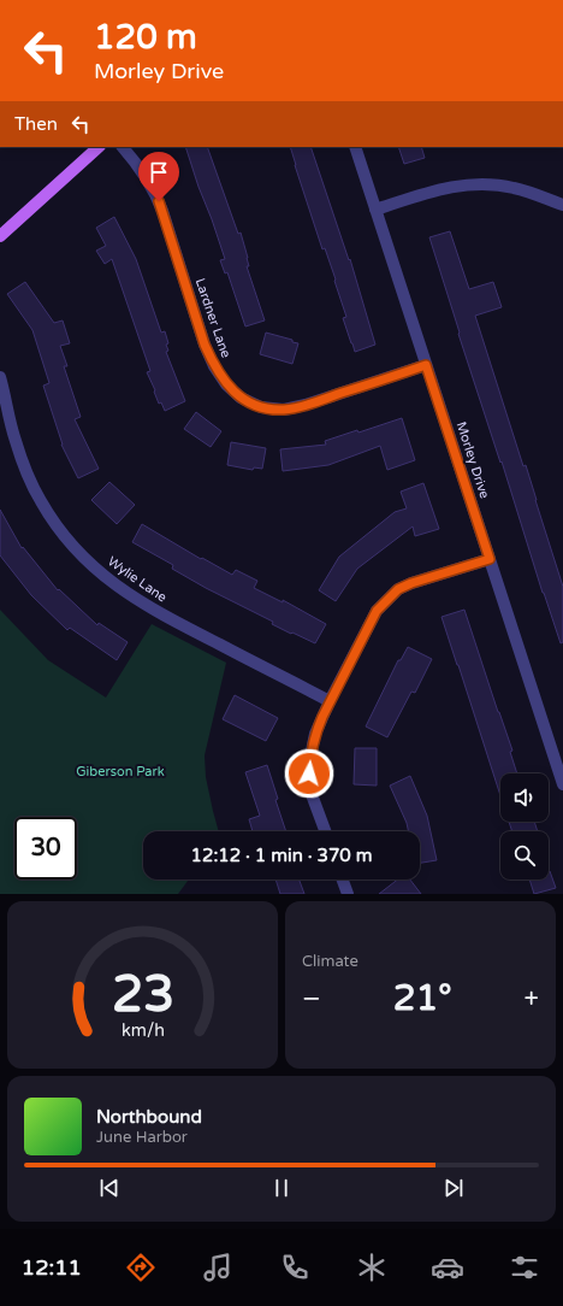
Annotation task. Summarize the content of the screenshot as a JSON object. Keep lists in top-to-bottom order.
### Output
{
  "streets": {
    "street": ["Lardner Lane", "Morley Drive", "Wylie Lane"]
  },
  "crossings": [
    ["Lardner Lane", "Morley Drive"]
  ],
  "parks": ["Giberson Park"],
  "page": {
    "turn": ["120 m", "Morley Drive"],
    "then": "Then",
    "limit": "30",
    "trip": "12:12 · 1 min · 370 m",
    "tile": "Climate",
    "heat": ["−", "21°", "+"],
    "song": ["Northbound", "June Harbor"],
    "tabs": "12:11",
    "gauge": ["23", "km/h"]
  }
}
